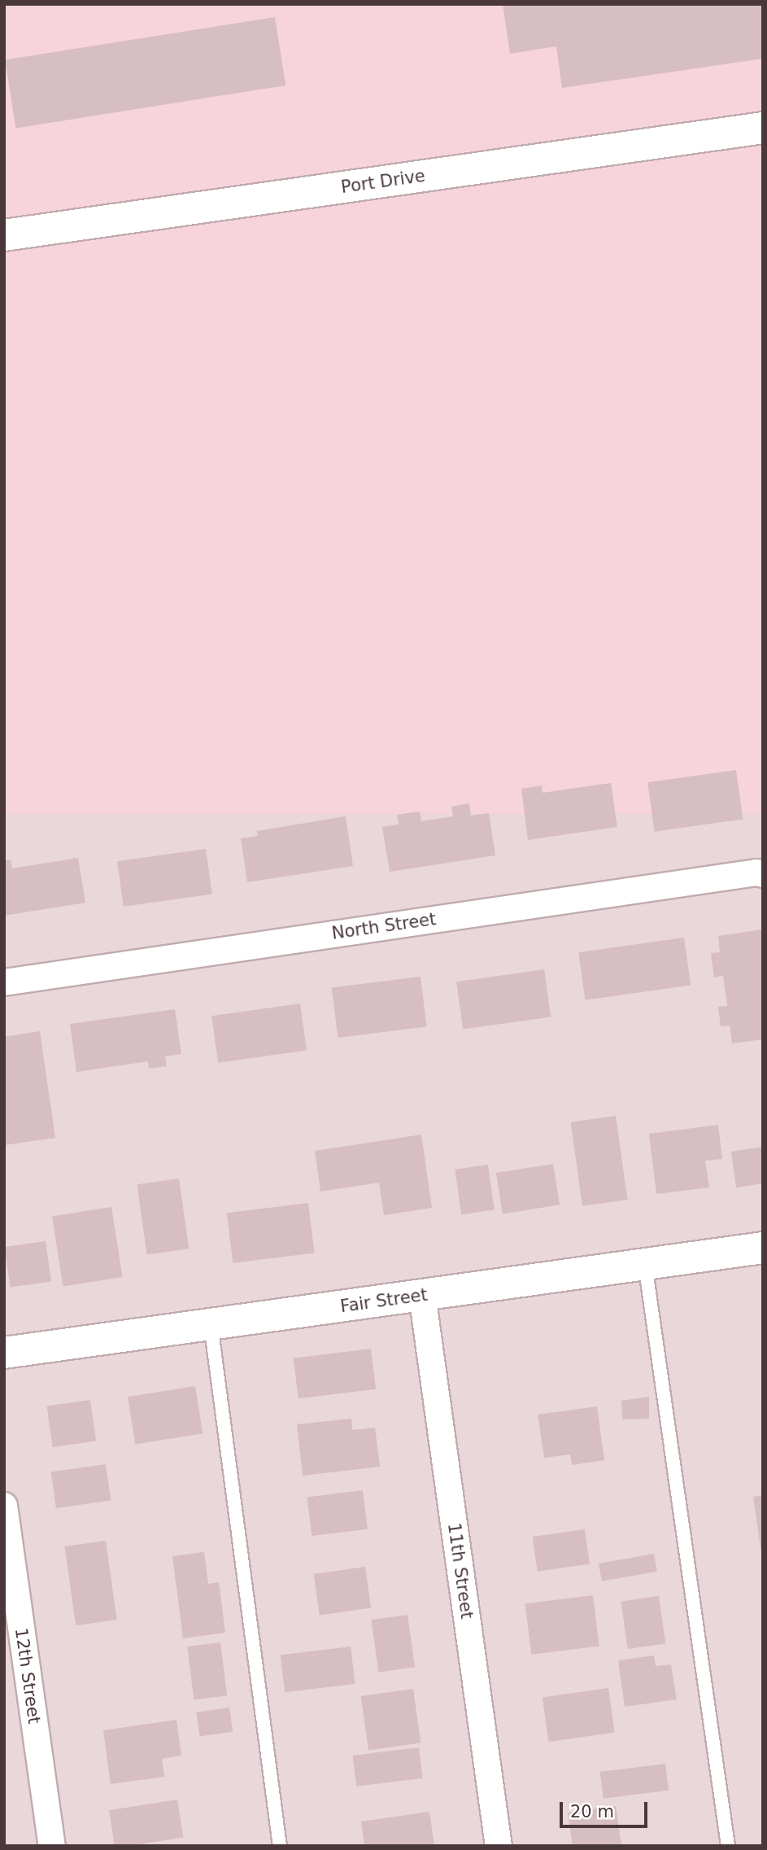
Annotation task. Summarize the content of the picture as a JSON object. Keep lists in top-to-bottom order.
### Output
{
  "streets": {
    "street": [
      "Port Drive",
      "North Street",
      "Fair Street",
      "11th Street",
      "12th Street"
    ]
  },
  "crossings": [
    ["Fair Street", "11th Street"]
  ],
  "scale_bar": "20 m"
}
